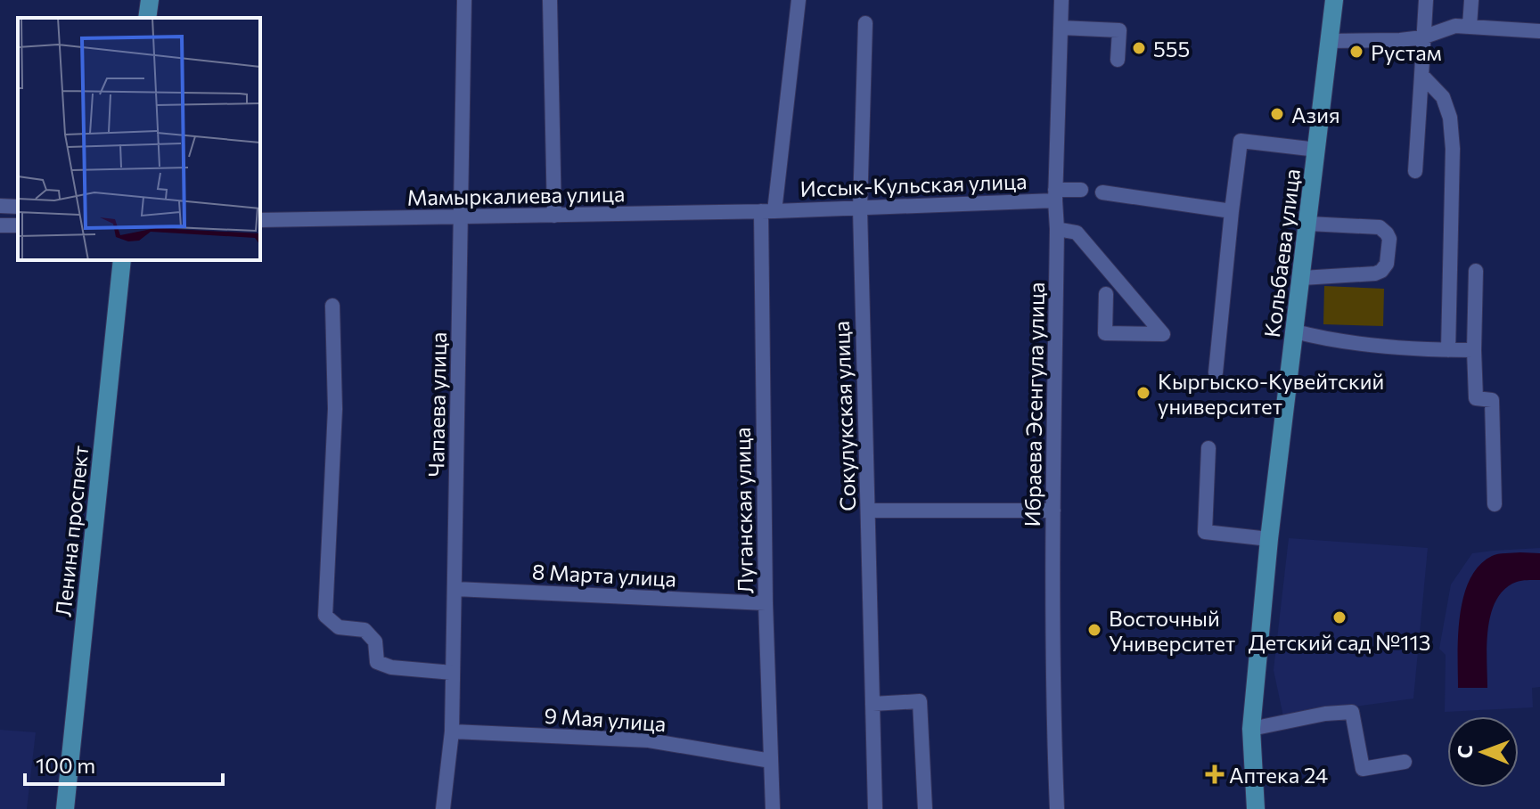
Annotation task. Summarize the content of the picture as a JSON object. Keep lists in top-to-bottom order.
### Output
{
  "streets": {
    "main road": ["Кольбаева улица", "Ленина проспект"],
    "street": [
      "Иссык-Кульская улица",
      "Мамыркалиева улица",
      "Чапаева улица",
      "Ибраева Эсенгула улица",
      "Сокулукская улица",
      "Луганская улица",
      "8 Марта улица",
      "9 Мая улица"
    ]
  },
  "crossings": [
    ["Иссык-Кульская улица", "Мамыркалиева улица"],
    ["Иссык-Кульская улица", "Ибраева Эсенгула улица"],
    ["Иссык-Кульская улица", "Сокулукская улица"],
    ["Иссык-Кульская улица", "Луганская улица"],
    ["Мамыркалиева улица", "Чапаева улица"],
    ["Мамыркалиева улица", "Луганская улица"],
    ["Чапаева улица", "8 Марта улица"],
    ["Чапаева улица", "9 Мая улица"],
    ["Луганская улица", "8 Марта улица"],
    ["Луганская улица", "9 Мая улица"]
  ],
  "places": {
    "other": [
      "555",
      "Рустам",
      "Азия",
      "Кыргыско-Кувейтский университет",
      "Детский сад №113",
      "Восточный Университет"
    ],
    "health": ["Аптека 24"]
  },
  "scale_bar": "100 m",
  "north": "left"
}
